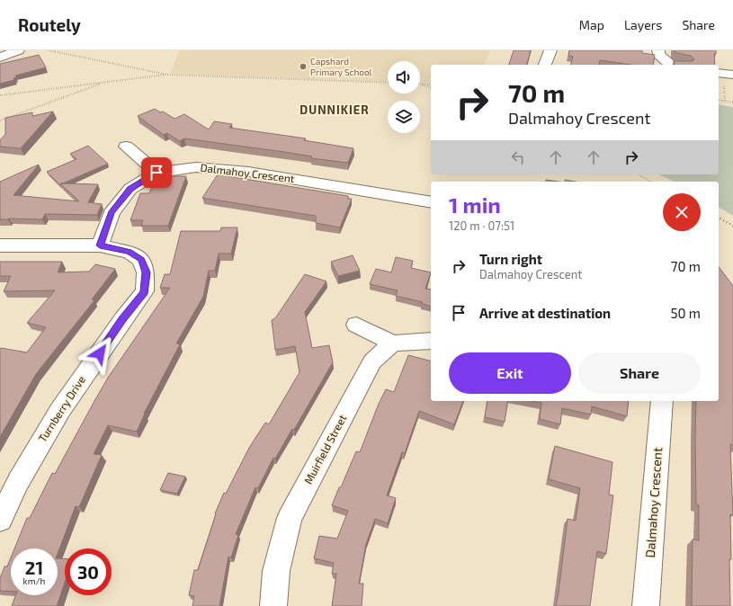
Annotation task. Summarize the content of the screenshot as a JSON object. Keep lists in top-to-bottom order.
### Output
{
  "streets": {
    "street": ["Dalmahoy Crescent", "Turnberry Drive", "Muirfield Street"]
  },
  "crossings": [
    ["Dalmahoy Crescent", "Turnberry Drive"]
  ],
  "districts": ["DUNNIKIER"],
  "places": ["Capshard Primary School"],
  "page": {
    "header": "Routely",
    "nav": ["Map", "Layers", "Share"],
    "turn": ["70 m", "Dalmahoy Crescent"],
    "heading": ["1 min", "120 m · 07:51"],
    "list": [
      {
        "name": "Turn right",
        "note": "Dalmahoy Crescent",
        "value": "70 m"
      },
      {
        "name": "Arrive at destination",
        "value": "50 m"
      }
    ],
    "buttons": ["Exit", "Share"],
    "speed": "21 km/h",
    "limit": "30"
  }
}
